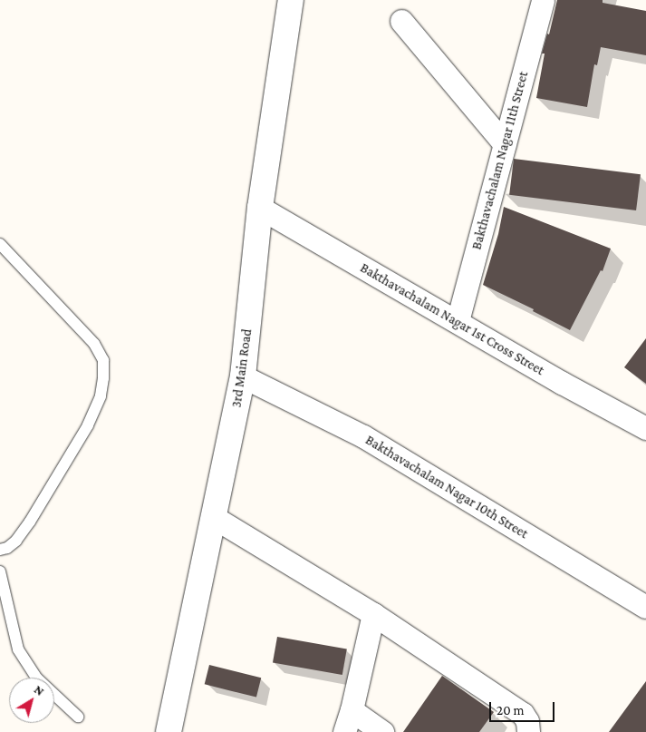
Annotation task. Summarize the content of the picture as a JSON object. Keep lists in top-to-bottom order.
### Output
{
  "streets": {
    "street": [
      "Bakthavachalam Nagar 11th Street",
      "Bakthavachalam Nagar 1st Cross Street",
      "3rd Main Road",
      "Bakthavachalam Nagar 10th Street"
    ]
  },
  "crossings": [
    ["Bakthavachalam Nagar 11th Street", "Bakthavachalam Nagar 1st Cross Street"],
    ["Bakthavachalam Nagar 1st Cross Street", "3rd Main Road"],
    ["3rd Main Road", "Bakthavachalam Nagar 10th Street"]
  ],
  "scale_bar": "20 m",
  "north": "top right"
}
